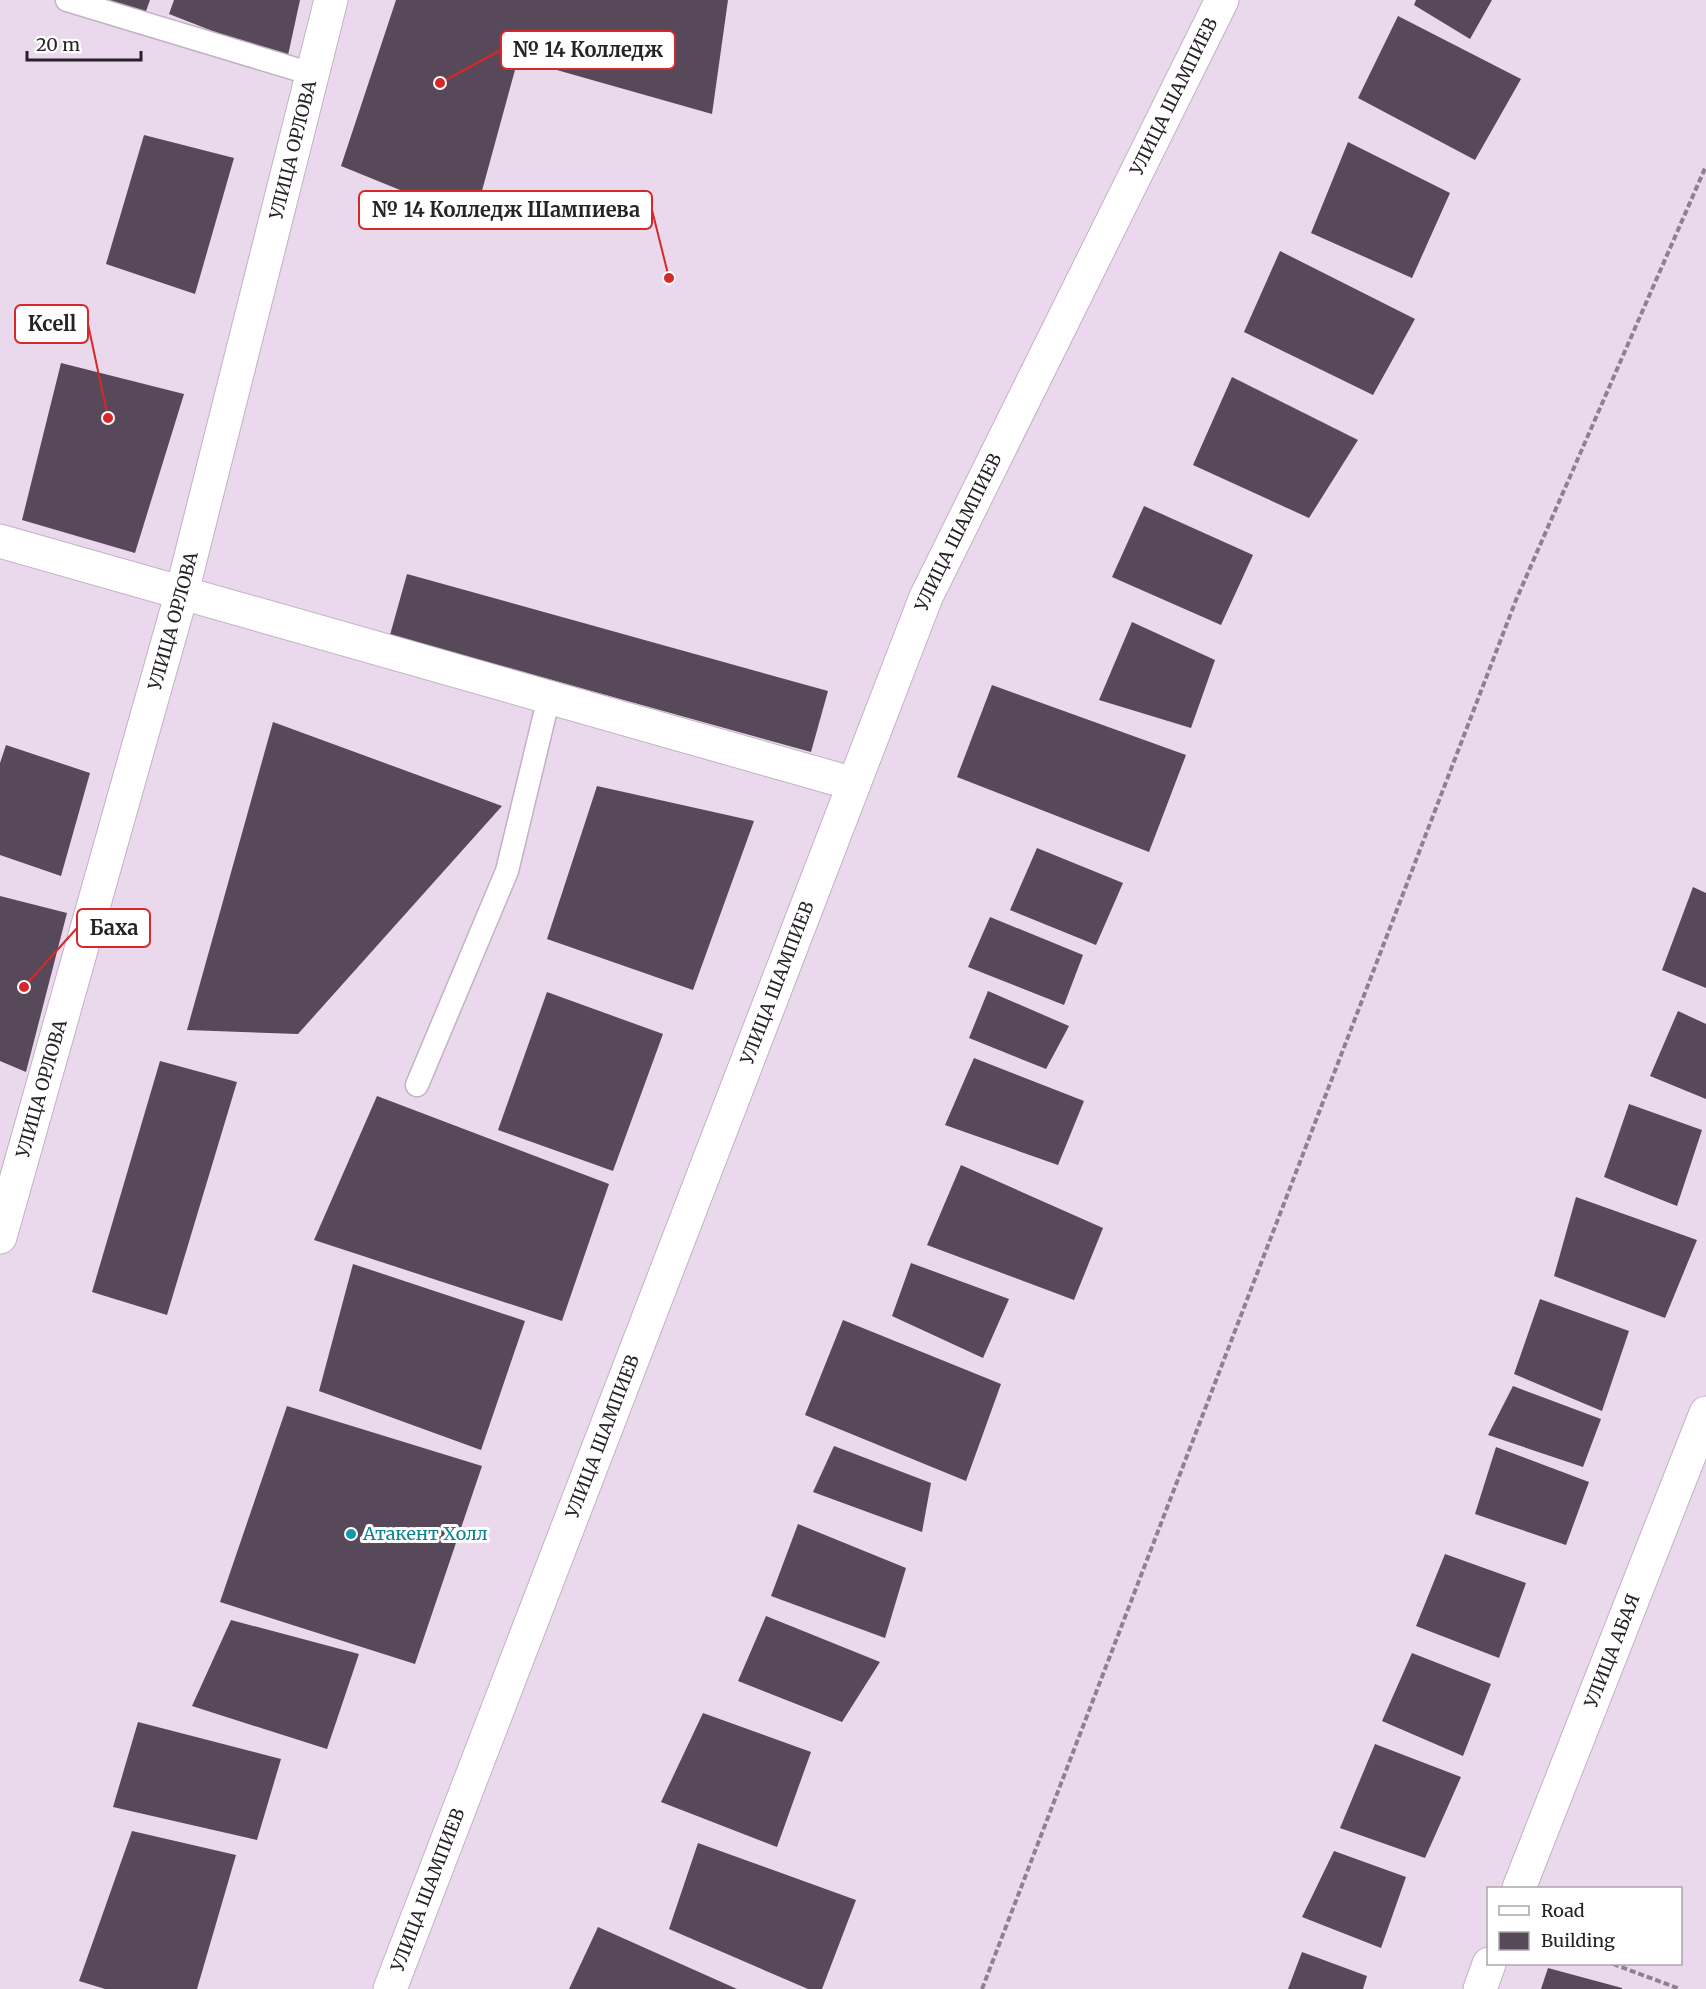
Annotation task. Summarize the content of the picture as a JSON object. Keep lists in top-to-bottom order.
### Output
{
  "streets": {
    "street": ["УЛИЦА ШАМПИЕВ", "УЛИЦА ОРЛОВА", "УЛИЦА АБАЯ"]
  },
  "places": [
    "№ 14 Колледж",
    "№ 14 Колледж Шампиева",
    "Kcell",
    "Баха",
    "Атакент Холл"
  ],
  "legend": ["Road", "Building"],
  "scale_bar": "20 m"
}
